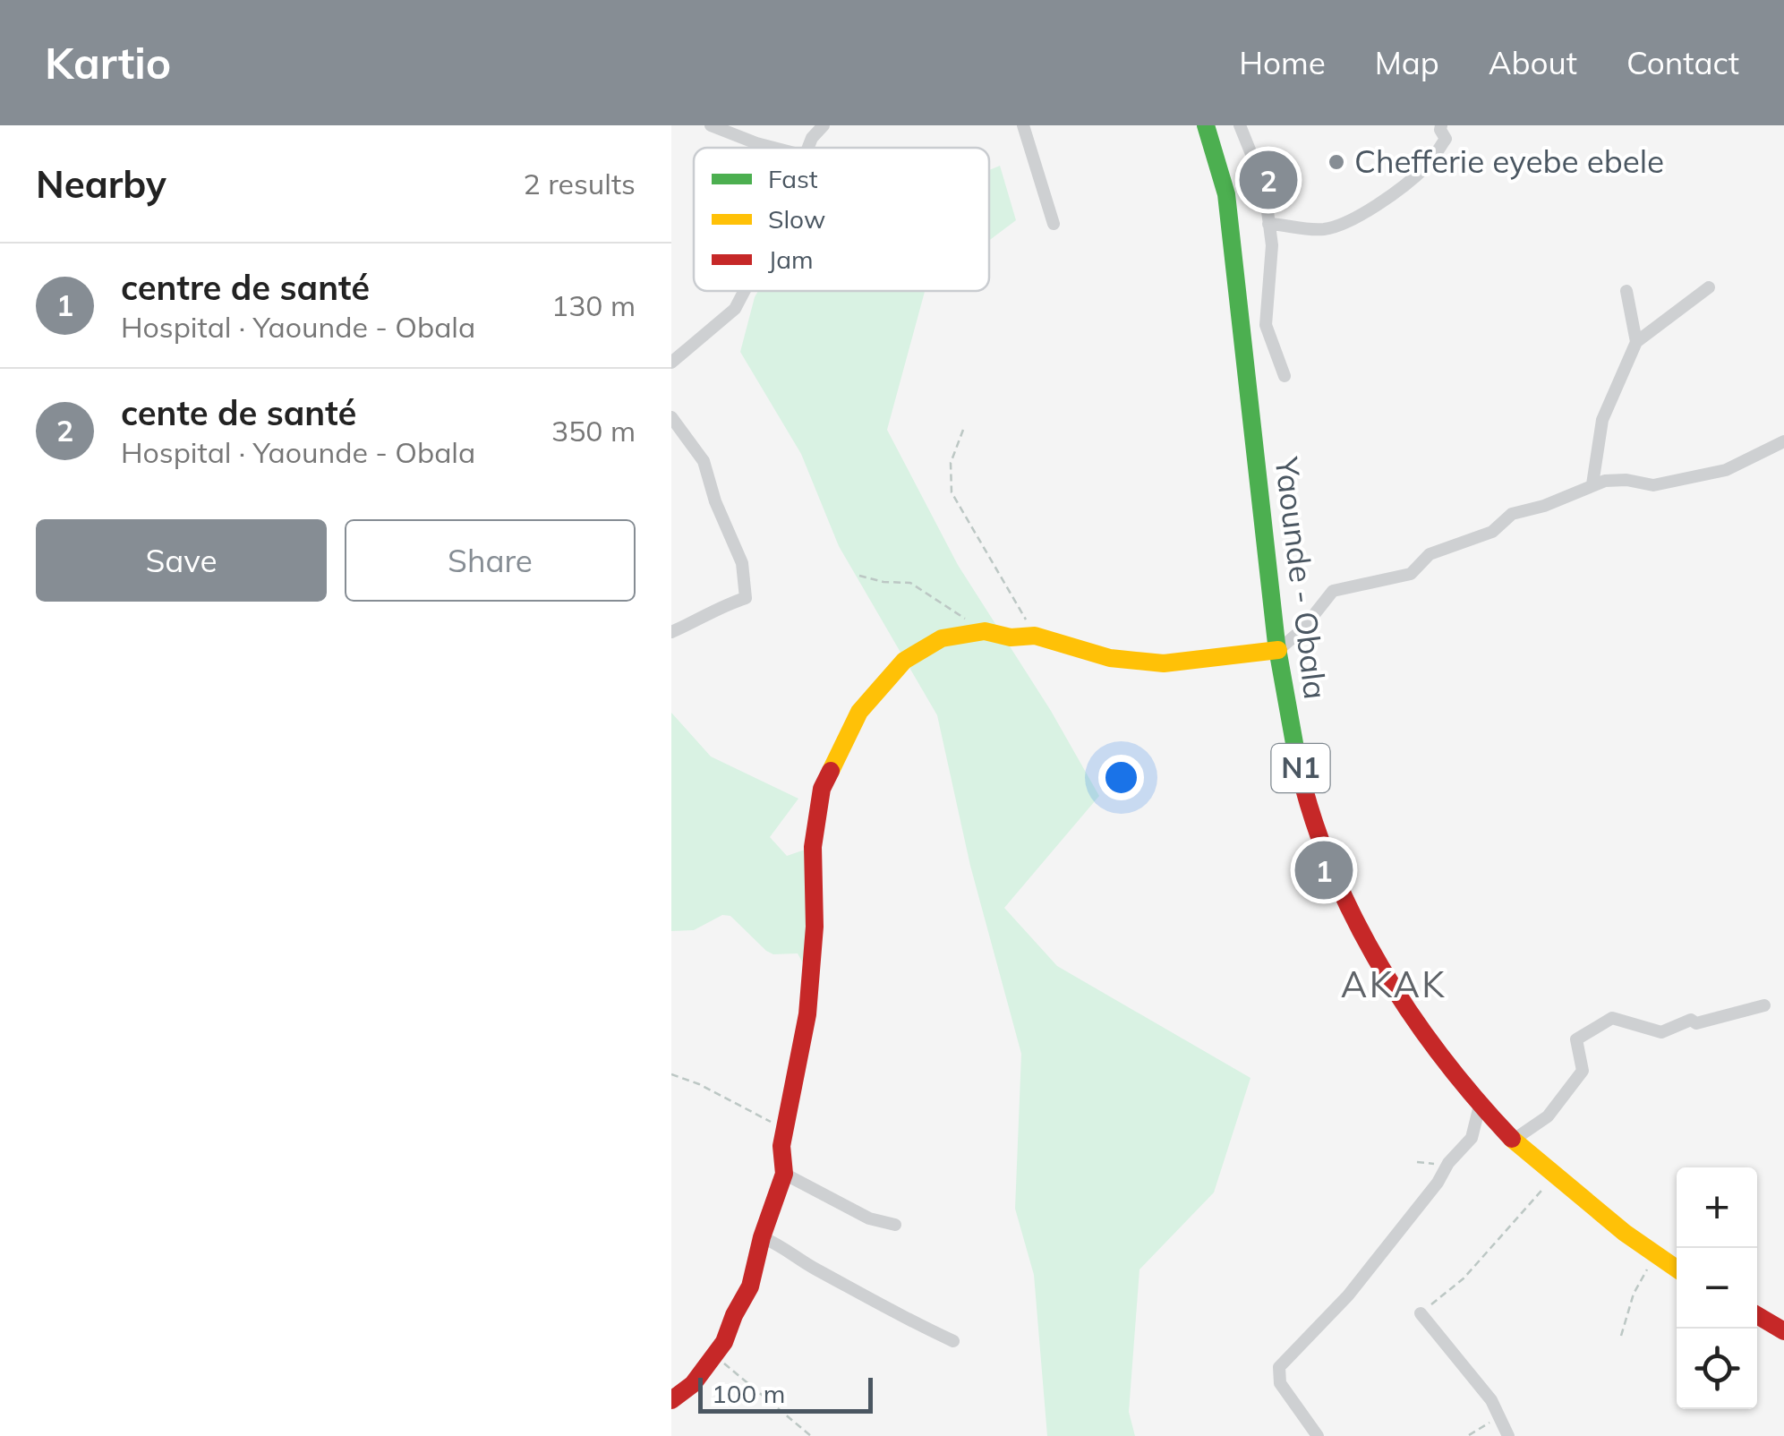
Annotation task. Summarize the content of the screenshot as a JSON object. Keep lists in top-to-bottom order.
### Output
{
  "streets": {
    "main road": ["Yaounde - Obala", "N1"]
  },
  "districts": ["AKAK"],
  "places": ["Chefferie eyebe ebele"],
  "legend": ["Fast", "Slow", "Jam"],
  "scale_bar": "100 m",
  "page": {
    "header": "Kartio",
    "nav": [
      "Home",
      "Map",
      "About",
      "Contact"
    ],
    "heading": ["Nearby", "2 results"],
    "pins": ["2", "1"],
    "list": [
      {
        "mark": "1",
        "name": "centre de santé",
        "note": "Hospital · Yaounde - Obala",
        "value": "130 m"
      },
      {
        "mark": "2",
        "name": "cente de santé",
        "note": "Hospital · Yaounde - Obala",
        "value": "350 m"
      }
    ],
    "buttons": ["Save", "Share"],
    "map_buttons": ["+", "−"],
    "scale": "100 m"
  }
}
